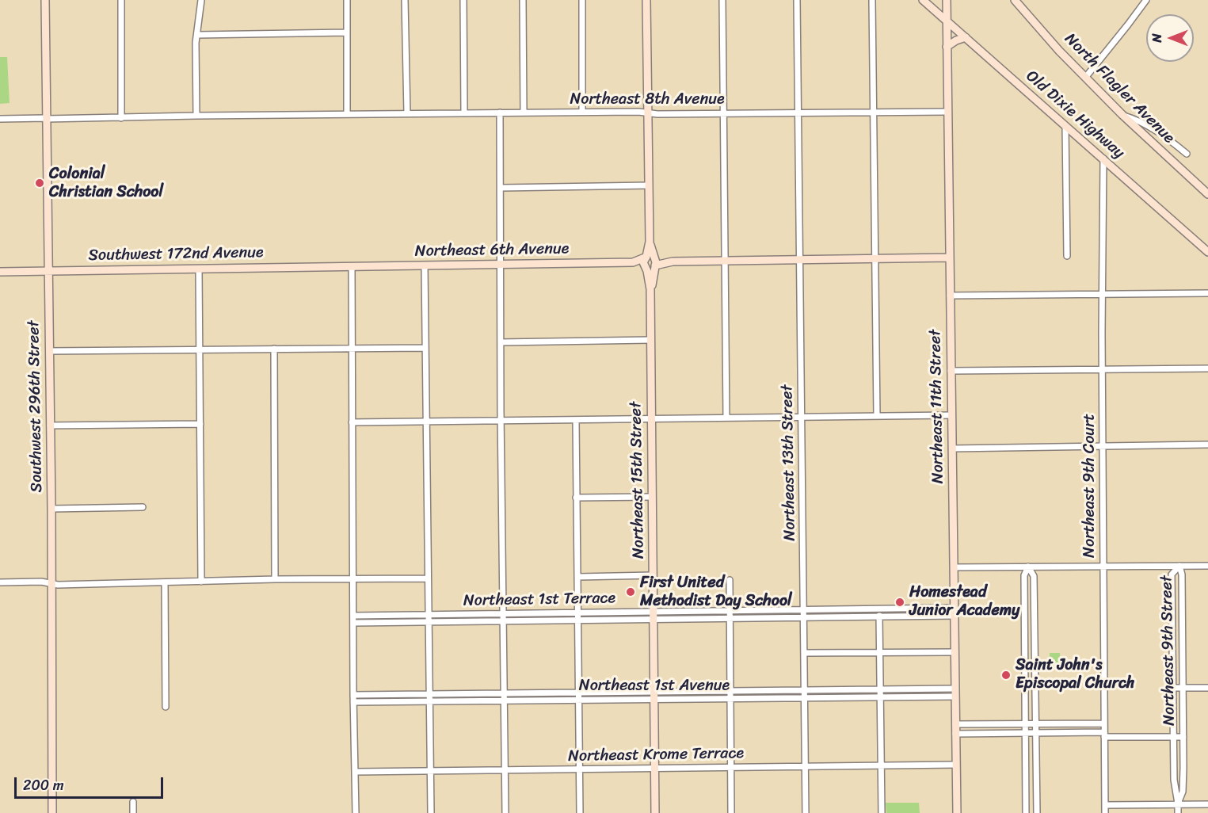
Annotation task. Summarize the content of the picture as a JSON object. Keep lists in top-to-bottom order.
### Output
{
  "streets": {
    "street": [
      "North Flagler Avenue",
      "Northeast 8th Avenue",
      "Old Dixie Highway",
      "Northeast 6th Avenue",
      "Southwest 172nd Avenue",
      "Southwest 296th Street",
      "Northeast 11th Street",
      "Northeast 13th Street",
      "Northeast 15th Street",
      "Northeast 9th Court",
      "Northeast 1st Terrace",
      "Northeast 9th Street",
      "Northeast 1st Avenue",
      "Northeast Krome Terrace"
    ]
  },
  "crossings": [
    ["Northeast 8th Avenue", "Southwest 296th Street"],
    ["Northeast 8th Avenue", "Northeast 11th Street"],
    ["Northeast 8th Avenue", "Northeast 13th Street"],
    ["Northeast 8th Avenue", "Northeast 15th Street"],
    ["Old Dixie Highway", "Northeast 11th Street"],
    ["Old Dixie Highway", "Northeast 9th Court"],
    ["Northeast 6th Avenue", "Southwest 172nd Avenue"],
    ["Northeast 6th Avenue", "Northeast 15th Street"],
    ["Southwest 172nd Avenue", "Southwest 296th Street"],
    ["Northeast 11th Street", "Northeast 1st Terrace"],
    ["Northeast 11th Street", "Northeast 1st Avenue"],
    ["Northeast 11th Street", "Northeast Krome Terrace"],
    ["Northeast 13th Street", "Northeast 1st Terrace"],
    ["Northeast 13th Street", "Northeast 1st Avenue"],
    ["Northeast 13th Street", "Northeast Krome Terrace"],
    ["Northeast 15th Street", "Northeast 1st Terrace"],
    ["Northeast 15th Street", "Northeast 1st Avenue"],
    ["Northeast 15th Street", "Northeast Krome Terrace"]
  ],
  "places": [
    "Colonial Christian School",
    "First United Methodist Day School",
    "Homestead Junior Academy",
    "Saint John's Episcopal Church"
  ],
  "scale_bar": "200 m",
  "north": "left"
}
